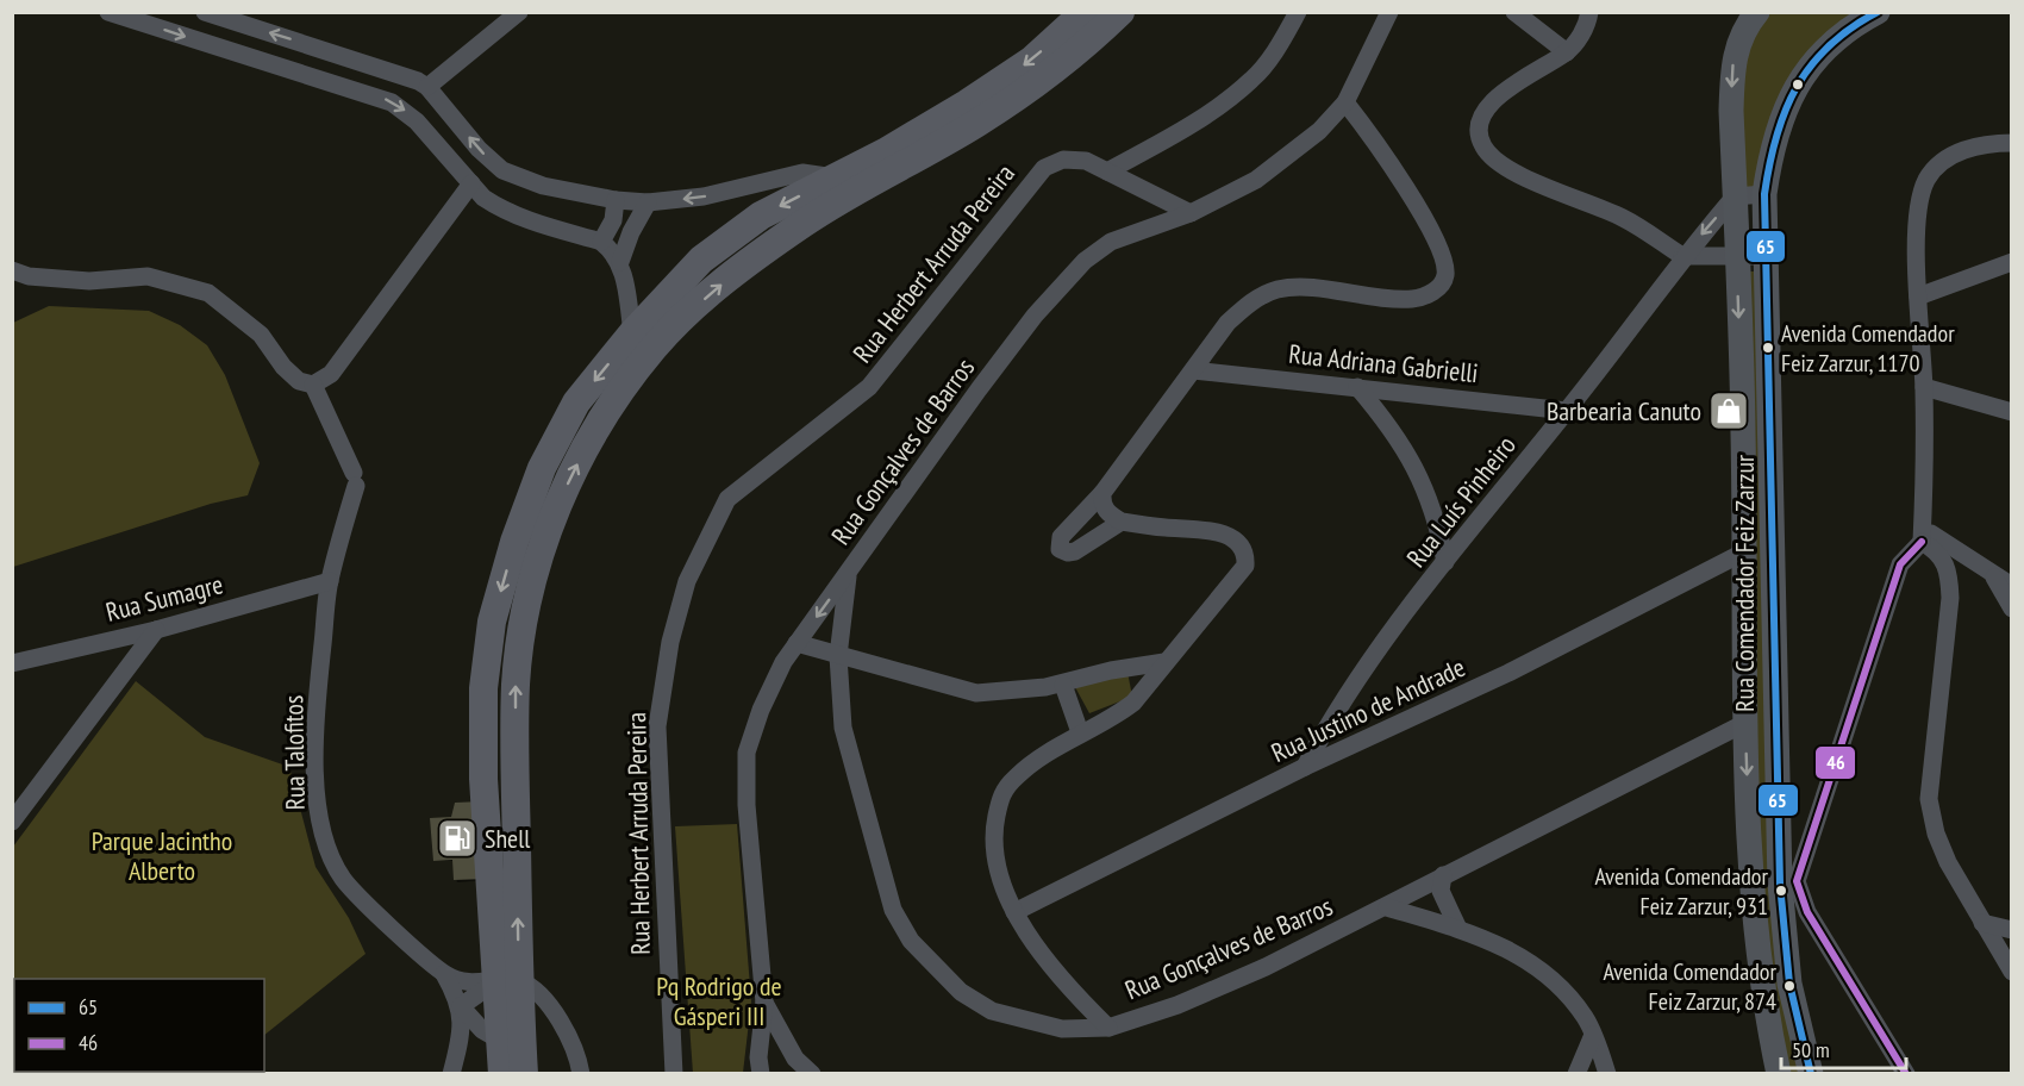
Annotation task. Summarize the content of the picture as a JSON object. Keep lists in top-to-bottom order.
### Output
{
  "streets": {
    "main road": ["Rua Comendador Feiz Zarzur"],
    "street": [
      "Rua Herbert Arruda Pereira",
      "Rua Adriana Gabrielli",
      "Rua Gonçalves de Barros",
      "Rua Luís Pinheiro",
      "Rua Sumagre",
      "Rua Justino de Andrade",
      "Rua Talofitos"
    ]
  },
  "crossings": [
    ["Rua Herbert Arruda Pereira", "Rua Gonçalves de Barros"],
    ["Rua Adriana Gabrielli", "Rua Luís Pinheiro"],
    ["Rua Gonçalves de Barros", "Rua Comendador Feiz Zarzur"],
    ["Rua Luís Pinheiro", "Rua Comendador Feiz Zarzur"],
    ["Rua Luís Pinheiro", "Rua Justino de Andrade"],
    ["Rua Comendador Feiz Zarzur", "Rua Justino de Andrade"],
    ["Rua Sumagre", "Rua Talofitos"]
  ],
  "parks": ["Parque Jacintho Alberto", "Pq Rodrigo de Gásperi III"],
  "places": {
    "other": ["Avenida Comendador Feiz Zarzur, 1170", "Avenida Comendador Feiz Zarzur, 931", "Avenida Comendador Feiz Zarzur, 874"],
    "shop": ["Barbearia Canuto"],
    "fuel station": ["Shell"]
  },
  "lines": ["transit line 65", "transit line 46"],
  "legend": ["65", "46"],
  "scale_bar": "50 m"
}
